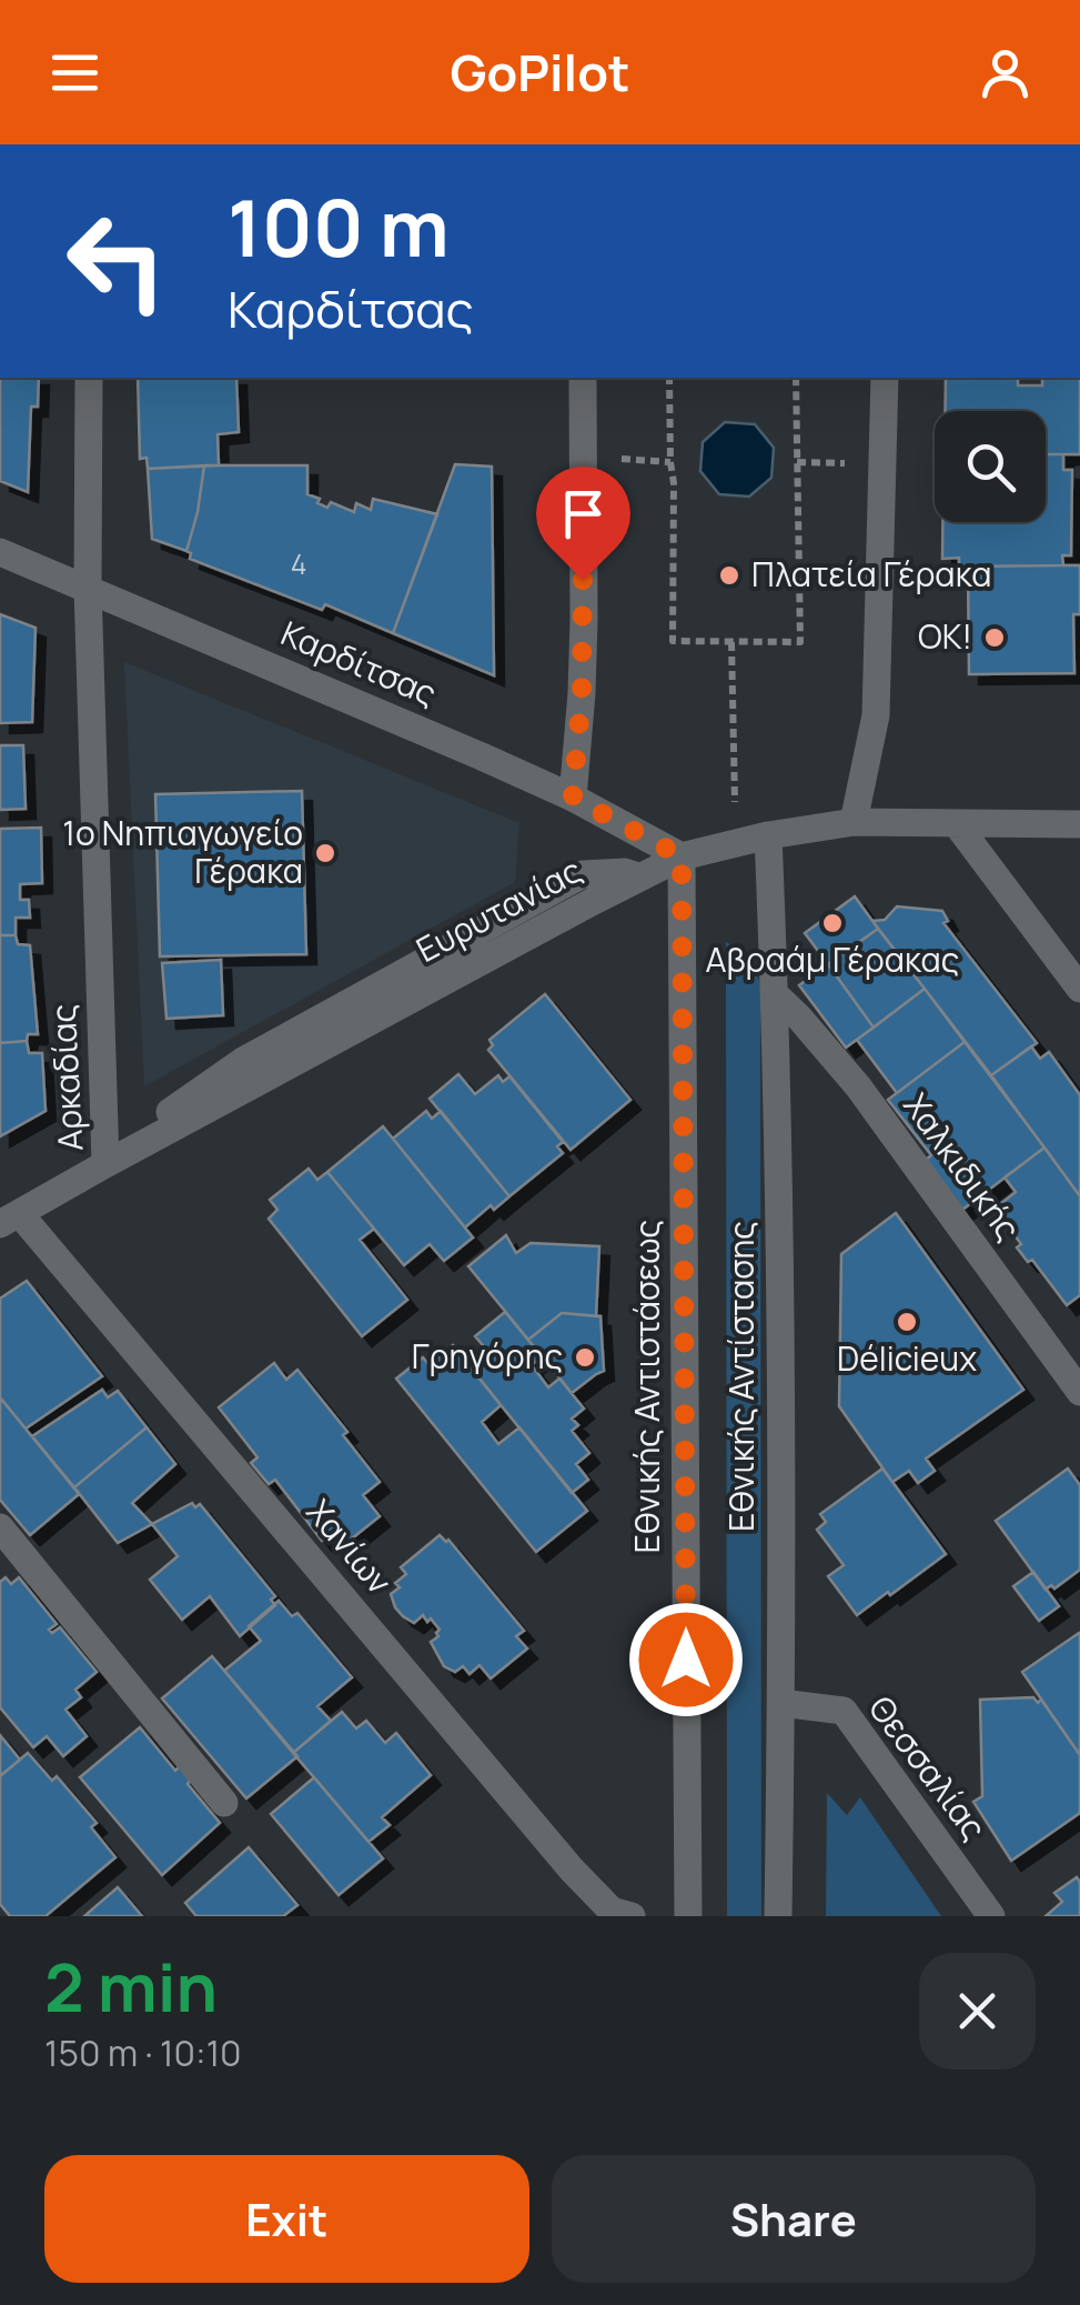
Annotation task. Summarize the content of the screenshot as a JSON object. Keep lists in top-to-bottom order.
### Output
{
  "streets": {
    "street": [
      "Καρδίτσας",
      "Ευρυτανίας",
      "Αρκαδίας",
      "Χαλκιδικής",
      "Εθνικής Αντίστασης",
      "Εθνικής Αντιστάσεως",
      "Χανίων",
      "Θεσσαλίας"
    ]
  },
  "crossings": [
    ["Καρδίτσας", "Ευρυτανίας"],
    ["Καρδίτσας", "Αρκαδίας"],
    ["Καρδίτσας", "Εθνικής Αντιστάσεως"],
    ["Ευρυτανίας", "Αρκαδίας"],
    ["Ευρυτανίας", "Εθνικής Αντίστασης"],
    ["Ευρυτανίας", "Εθνικής Αντιστάσεως"],
    ["Ευρυτανίας", "Χανίων"],
    ["Χαλκιδικής", "Εθνικής Αντίστασης"],
    ["Εθνικής Αντίστασης", "Θεσσαλίας"]
  ],
  "places": [
    "Πλατεία Γέρακα",
    "OK!",
    "1ο Νηπιαγωγείο Γέρακα",
    "Αβραάμ Γέρακας",
    "Délicieux",
    "Γρηγόρης"
  ],
  "house_numbers": ["4"],
  "page": {
    "header": "GoPilot",
    "turn": ["100 m", "Καρδίτσας"],
    "heading": ["2 min", "150 m · 10:10"],
    "buttons": ["Exit", "Share"]
  }
}
